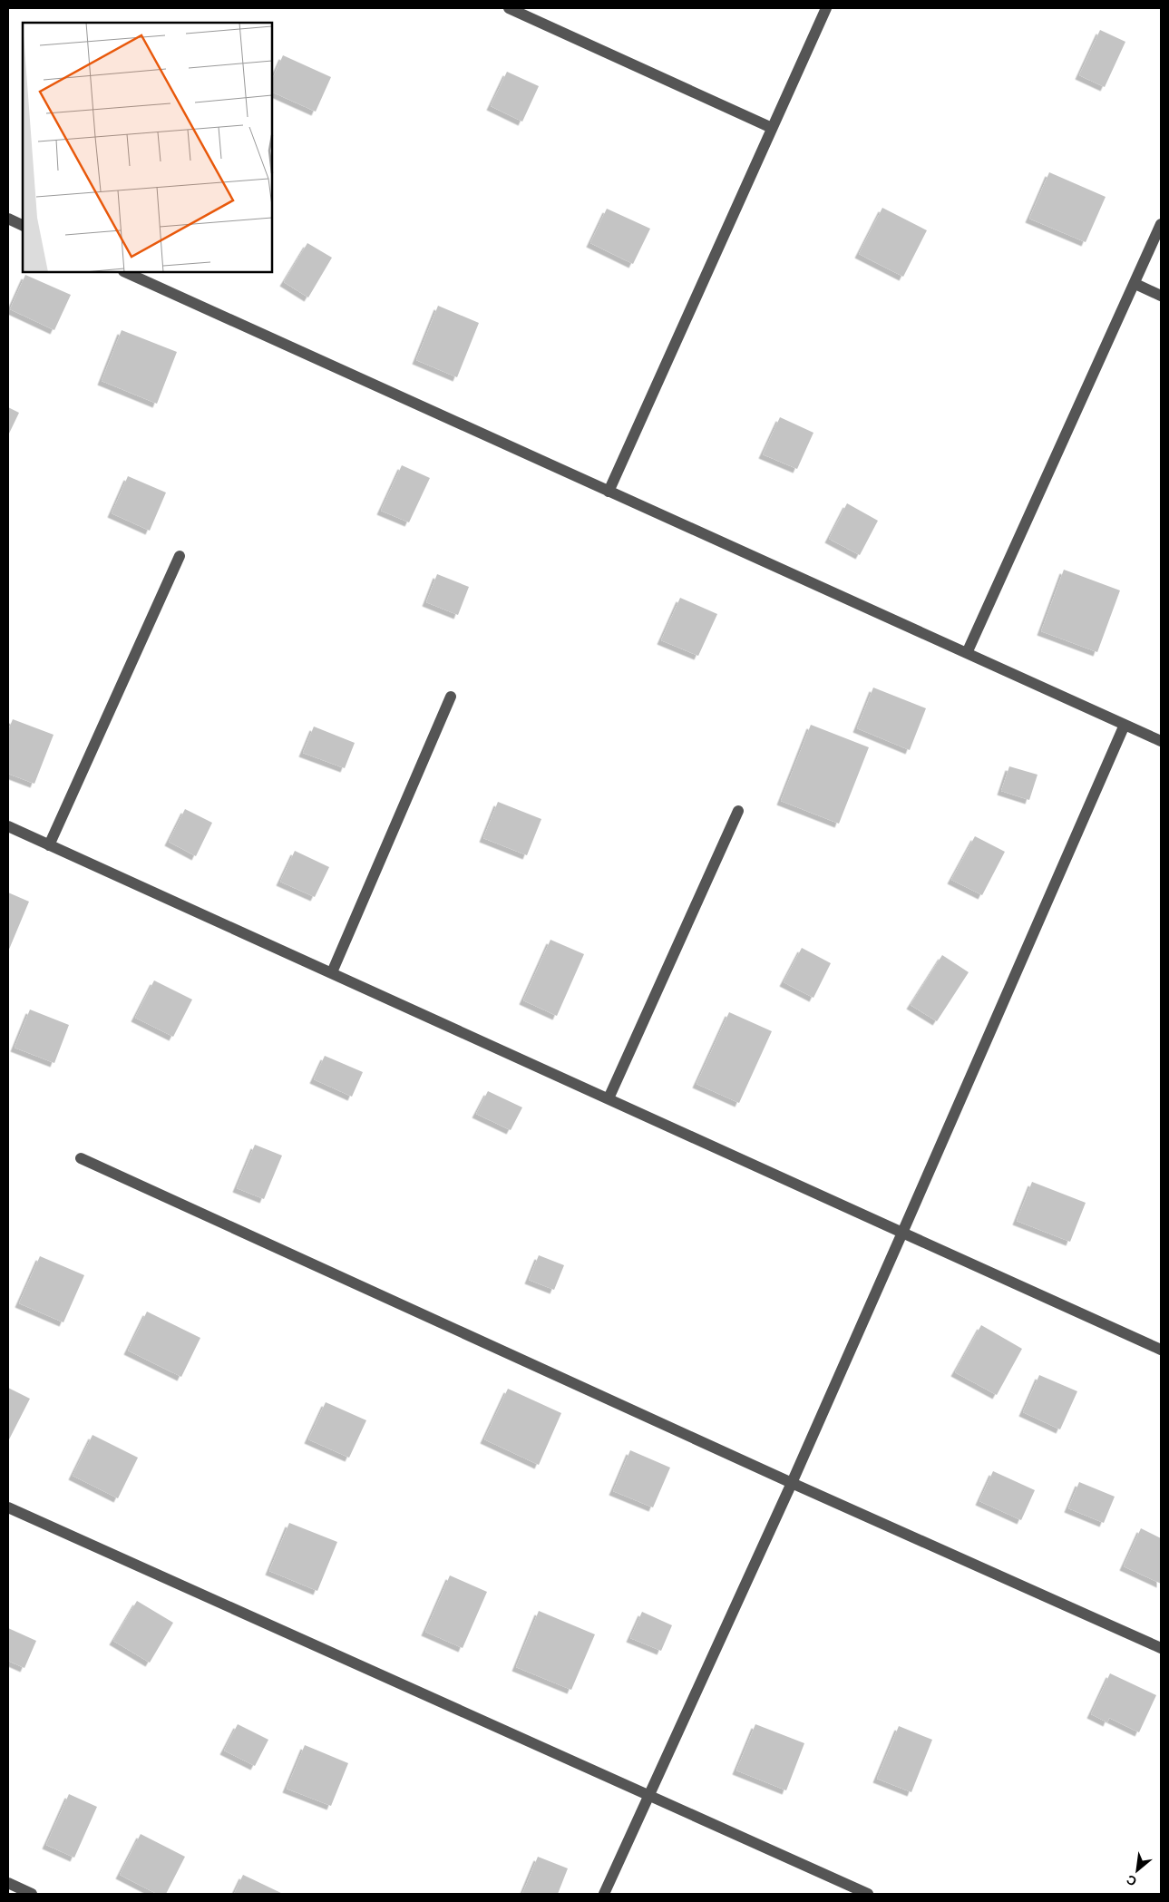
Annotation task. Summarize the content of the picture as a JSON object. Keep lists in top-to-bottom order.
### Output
{
  "north": "bottom left"
}
